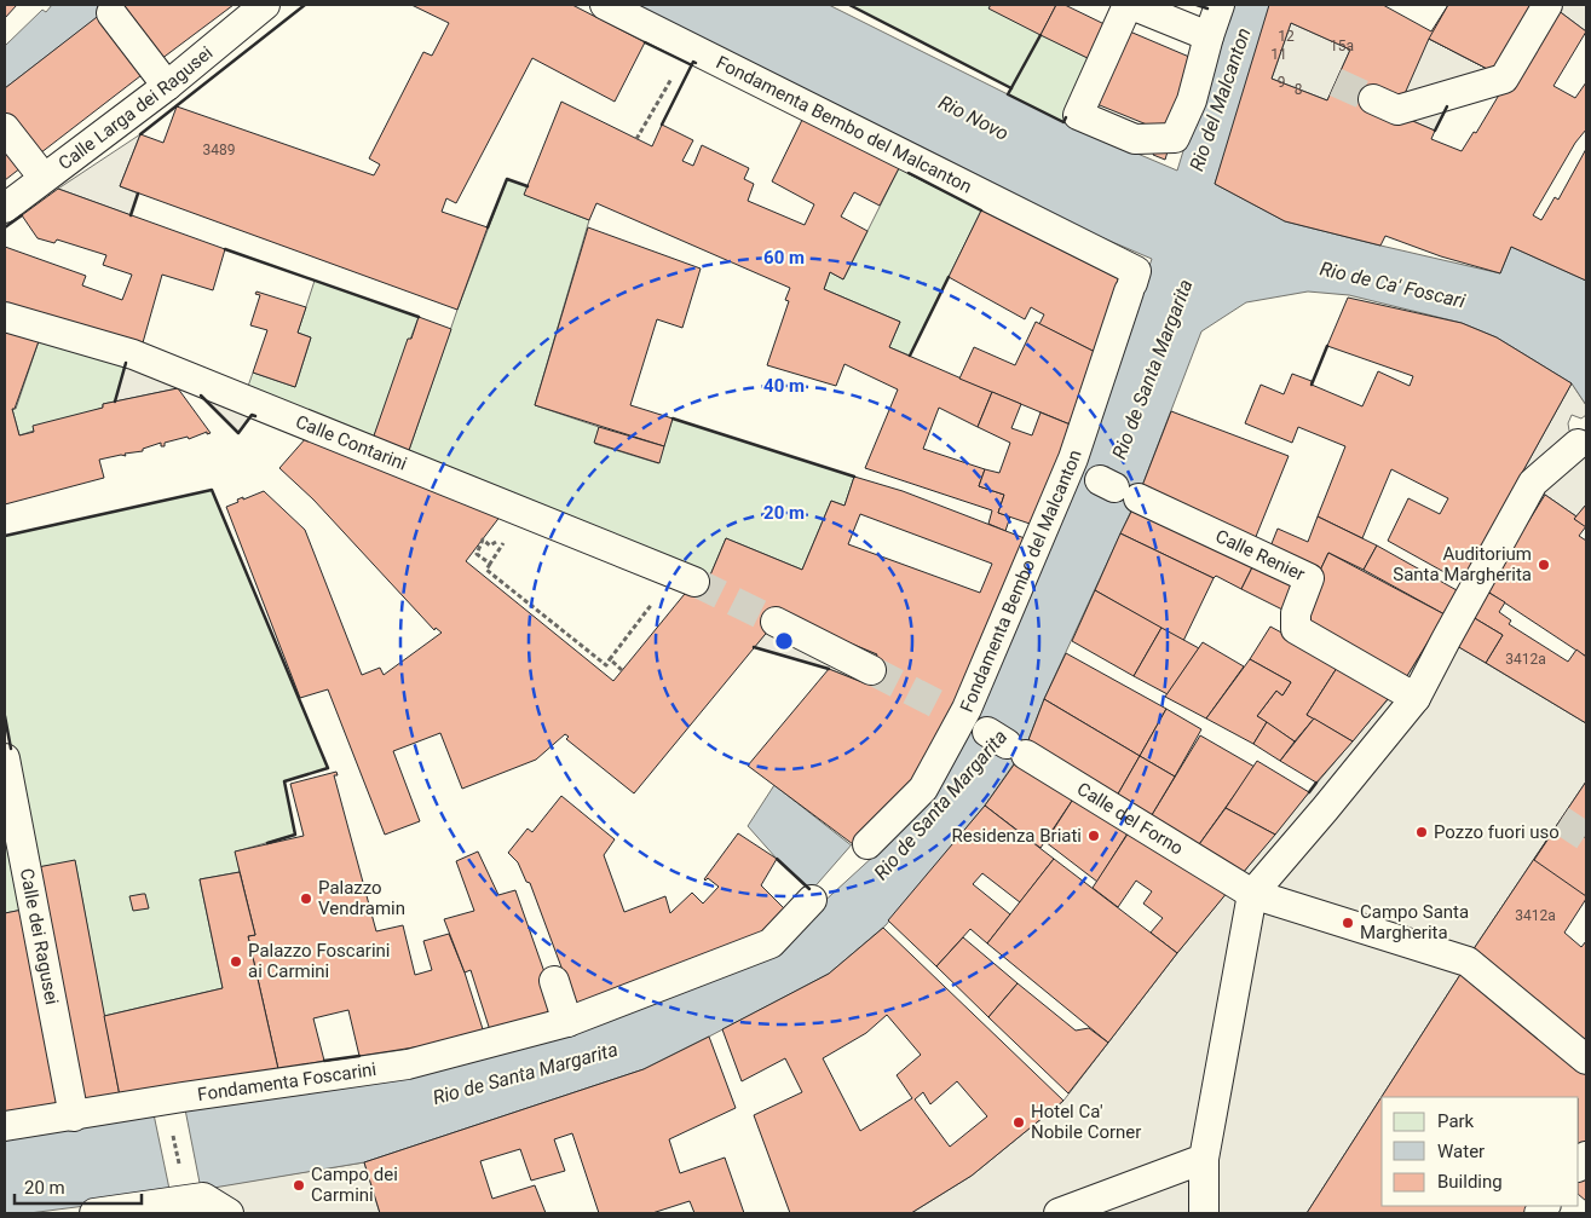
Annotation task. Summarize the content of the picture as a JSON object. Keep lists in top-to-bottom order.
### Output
{
  "streets": {
    "street": [
      "Calle Larga dei Ragusei",
      "Fondamenta Bembo del Malcanton",
      "Calle Contarini",
      "Calle Renier",
      "Calle del Forno",
      "Calle dei Ragusei",
      "Fondamenta Foscarini"
    ]
  },
  "crossings": [
    ["Calle dei Ragusei", "Fondamenta Foscarini"]
  ],
  "water": [
    "Rio del Malcanton",
    "Rio Novo",
    "Rio de Ca' Foscari",
    "Rio de Santa Margarita"
  ],
  "places": [
    "Auditorium Santa Margherita",
    "Pozzo fuori uso",
    "Residenza Briati",
    "Palazzo Vendramin",
    "Campo Santa Margherita",
    "Palazzo Foscarini ai Carmini",
    "Hotel Ca' Nobile Corner",
    "Campo dei Carmini"
  ],
  "house_numbers": [
    "12",
    "15a",
    "11",
    "9",
    "8",
    "3489",
    "3412a",
    "3412a"
  ],
  "legend": ["Park", "Water", "Building"],
  "scale_bar": "20 m",
  "rings": ["60 m", "40 m", "20 m"]
}
